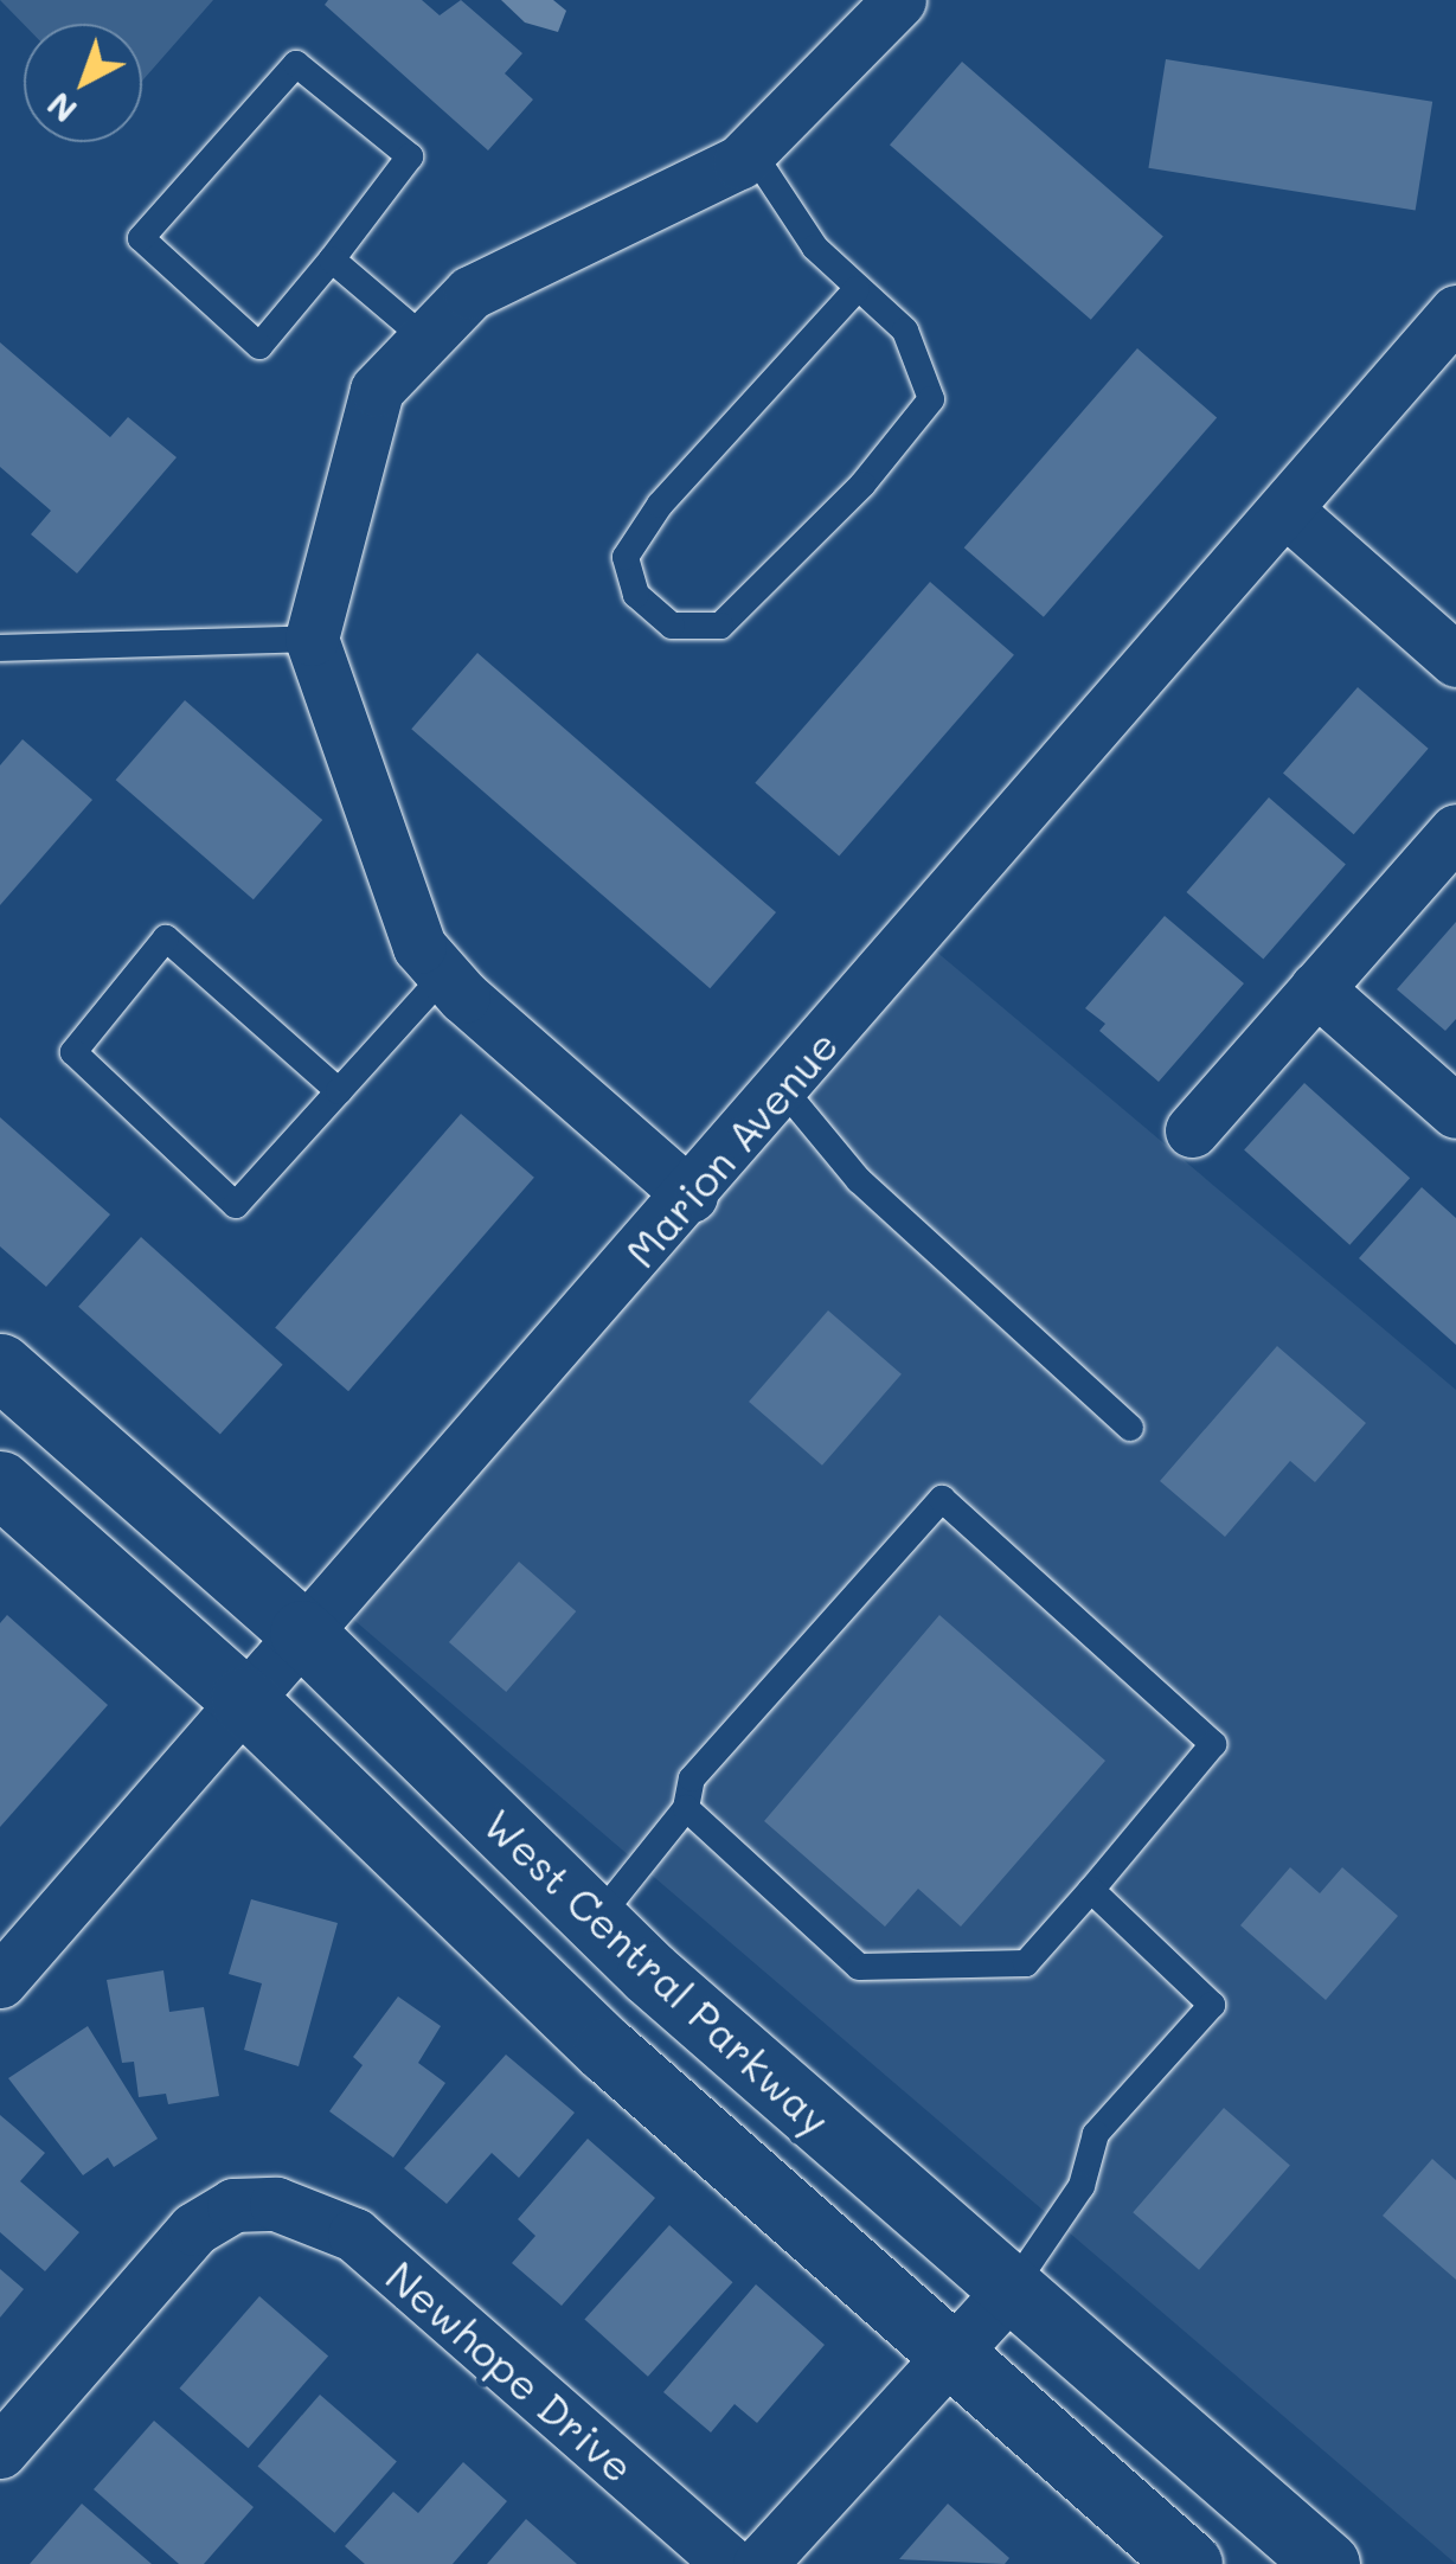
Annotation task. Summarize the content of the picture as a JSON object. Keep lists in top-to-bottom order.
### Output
{
  "streets": {
    "main road": ["West Central Parkway"],
    "street": ["Marion Avenue", "Newhope Drive"]
  },
  "crossings": [
    ["Marion Avenue", "West Central Parkway"]
  ],
  "north": "bottom left"
}
